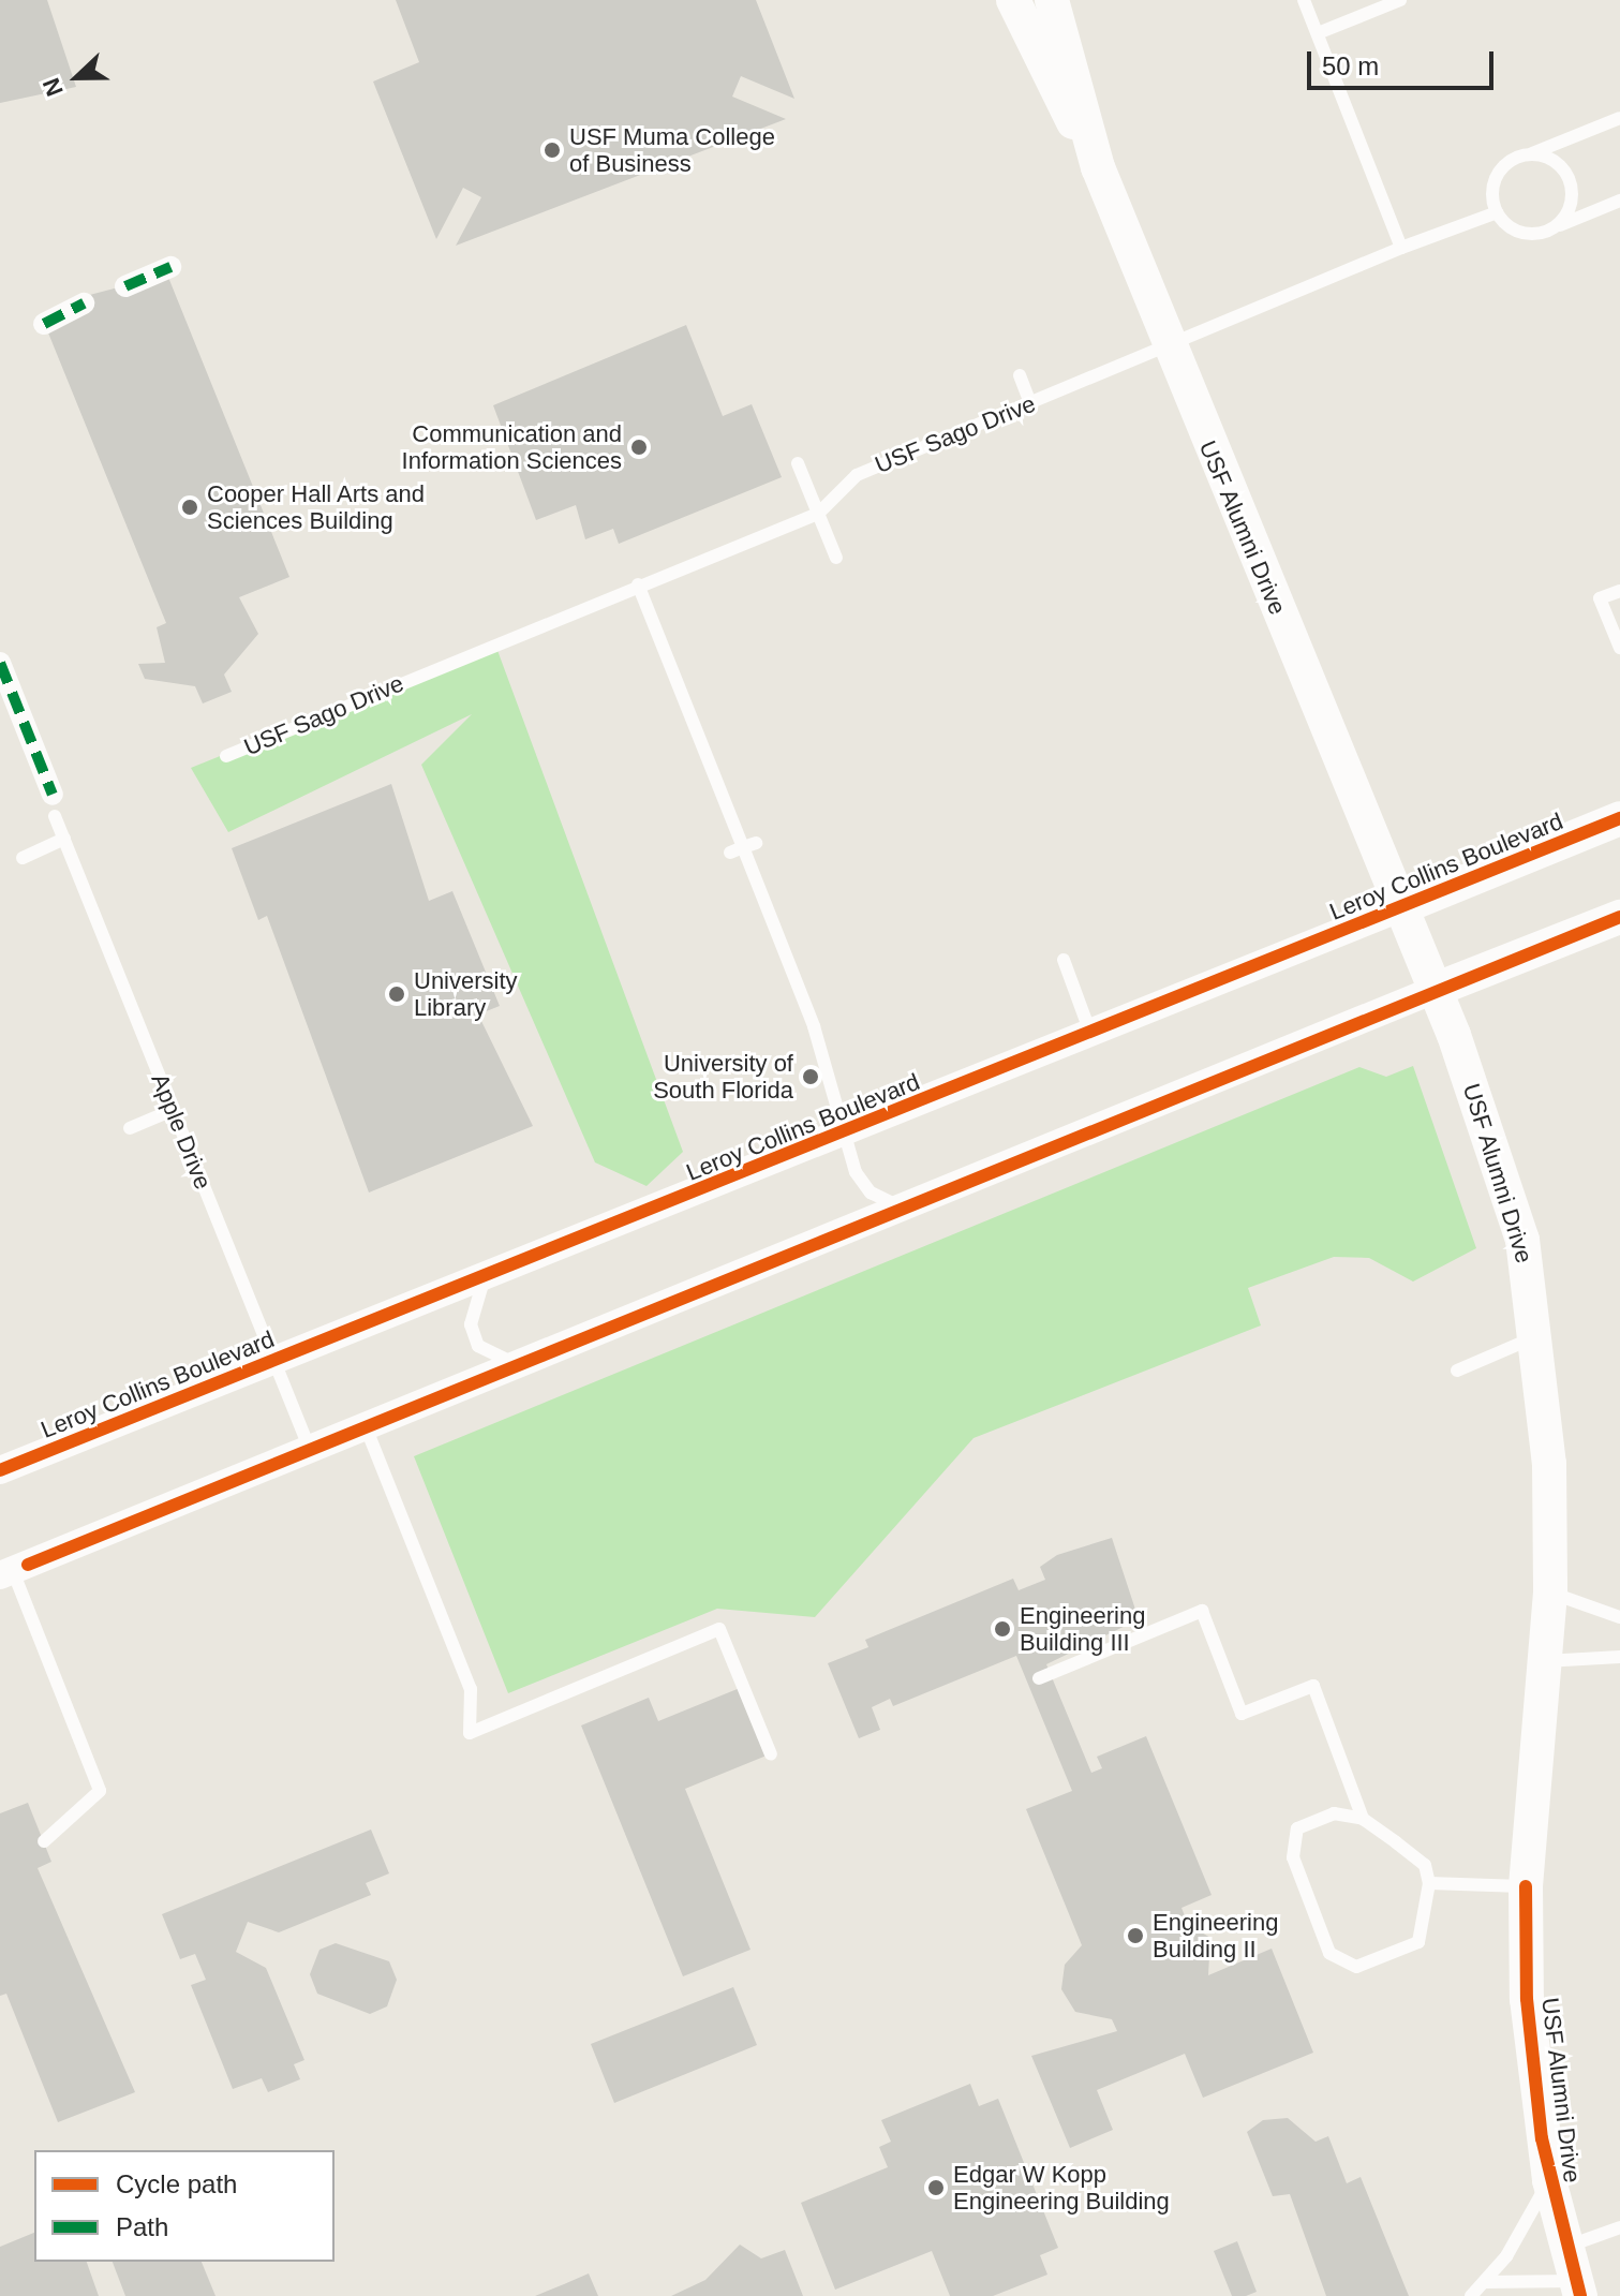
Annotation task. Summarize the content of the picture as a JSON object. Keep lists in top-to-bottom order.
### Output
{
  "streets": {
    "street": ["USF Alumni Drive", "Leroy Collins Boulevard"],
    "lane": ["USF Sago Drive", "Apple Drive"]
  },
  "crossings": [
    ["USF Sago Drive", "USF Alumni Drive"],
    ["USF Alumni Drive", "Leroy Collins Boulevard"],
    ["Leroy Collins Boulevard", "Apple Drive"]
  ],
  "places": [
    "USF Muma College of Business",
    "Communication and Information Sciences",
    "Cooper Hall Arts and Sciences Building",
    "University Library",
    "University of South Florida",
    "Engineering Building III",
    "Engineering Building II",
    "Edgar W Kopp Engineering Building"
  ],
  "legend": ["Cycle path", "Path"],
  "scale_bar": "50 m",
  "north": "left"
}
